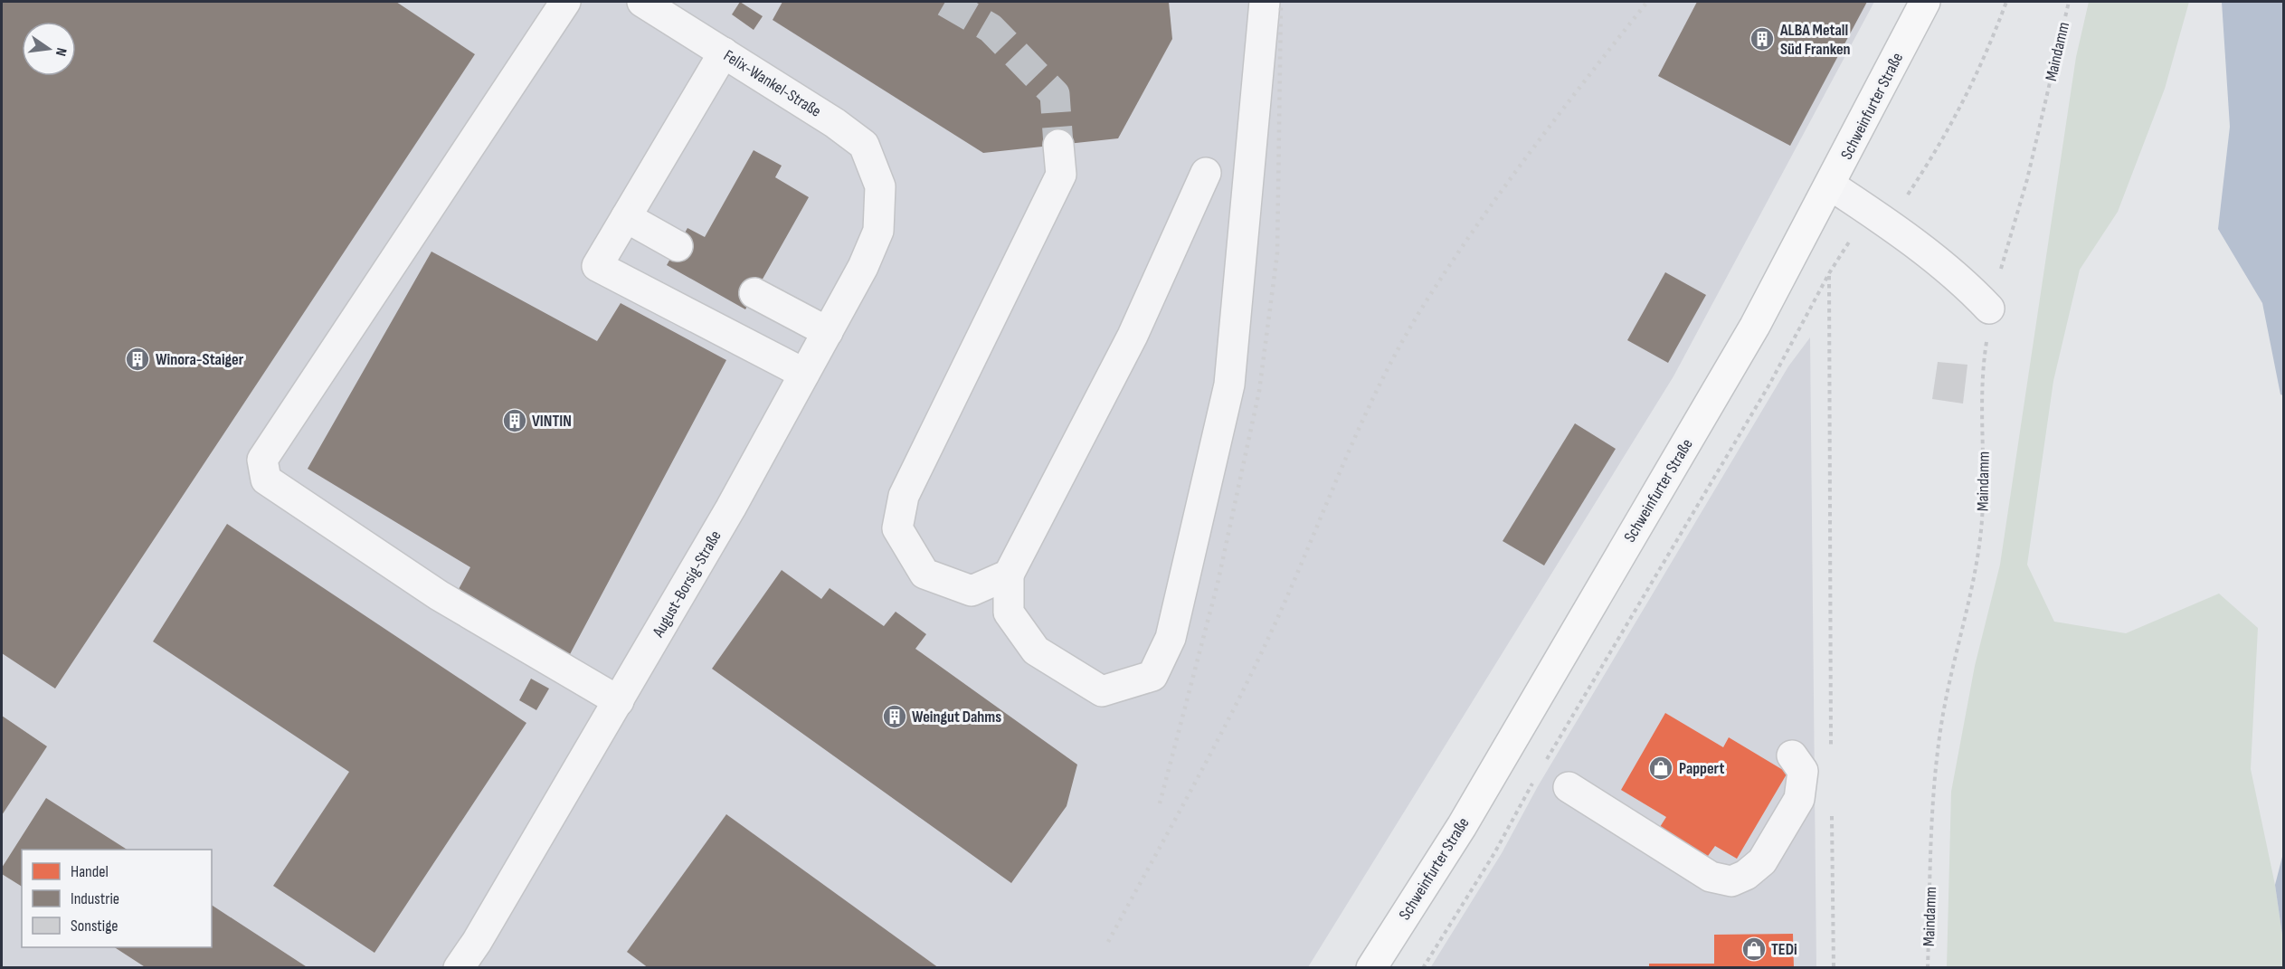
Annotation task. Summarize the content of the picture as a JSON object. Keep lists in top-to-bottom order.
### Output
{
  "streets": {
    "main road": ["Schweinfurter Straße"],
    "street": ["Felix-Wankel-Straße", "August-Borsig-Straße"],
    "path": ["Maindamm"]
  },
  "crossings": [
    ["Felix-Wankel-Straße", "August-Borsig-Straße"]
  ],
  "places": {
    "building": [
      "ALBA Metall Süd Franken",
      "Winora-Staiger",
      "VINTIN",
      "Weingut Dahms"
    ],
    "shop": ["Pappert", "TEDi"]
  },
  "legend": ["Handel", "Industrie", "Sonstige"],
  "north": "right"
}
